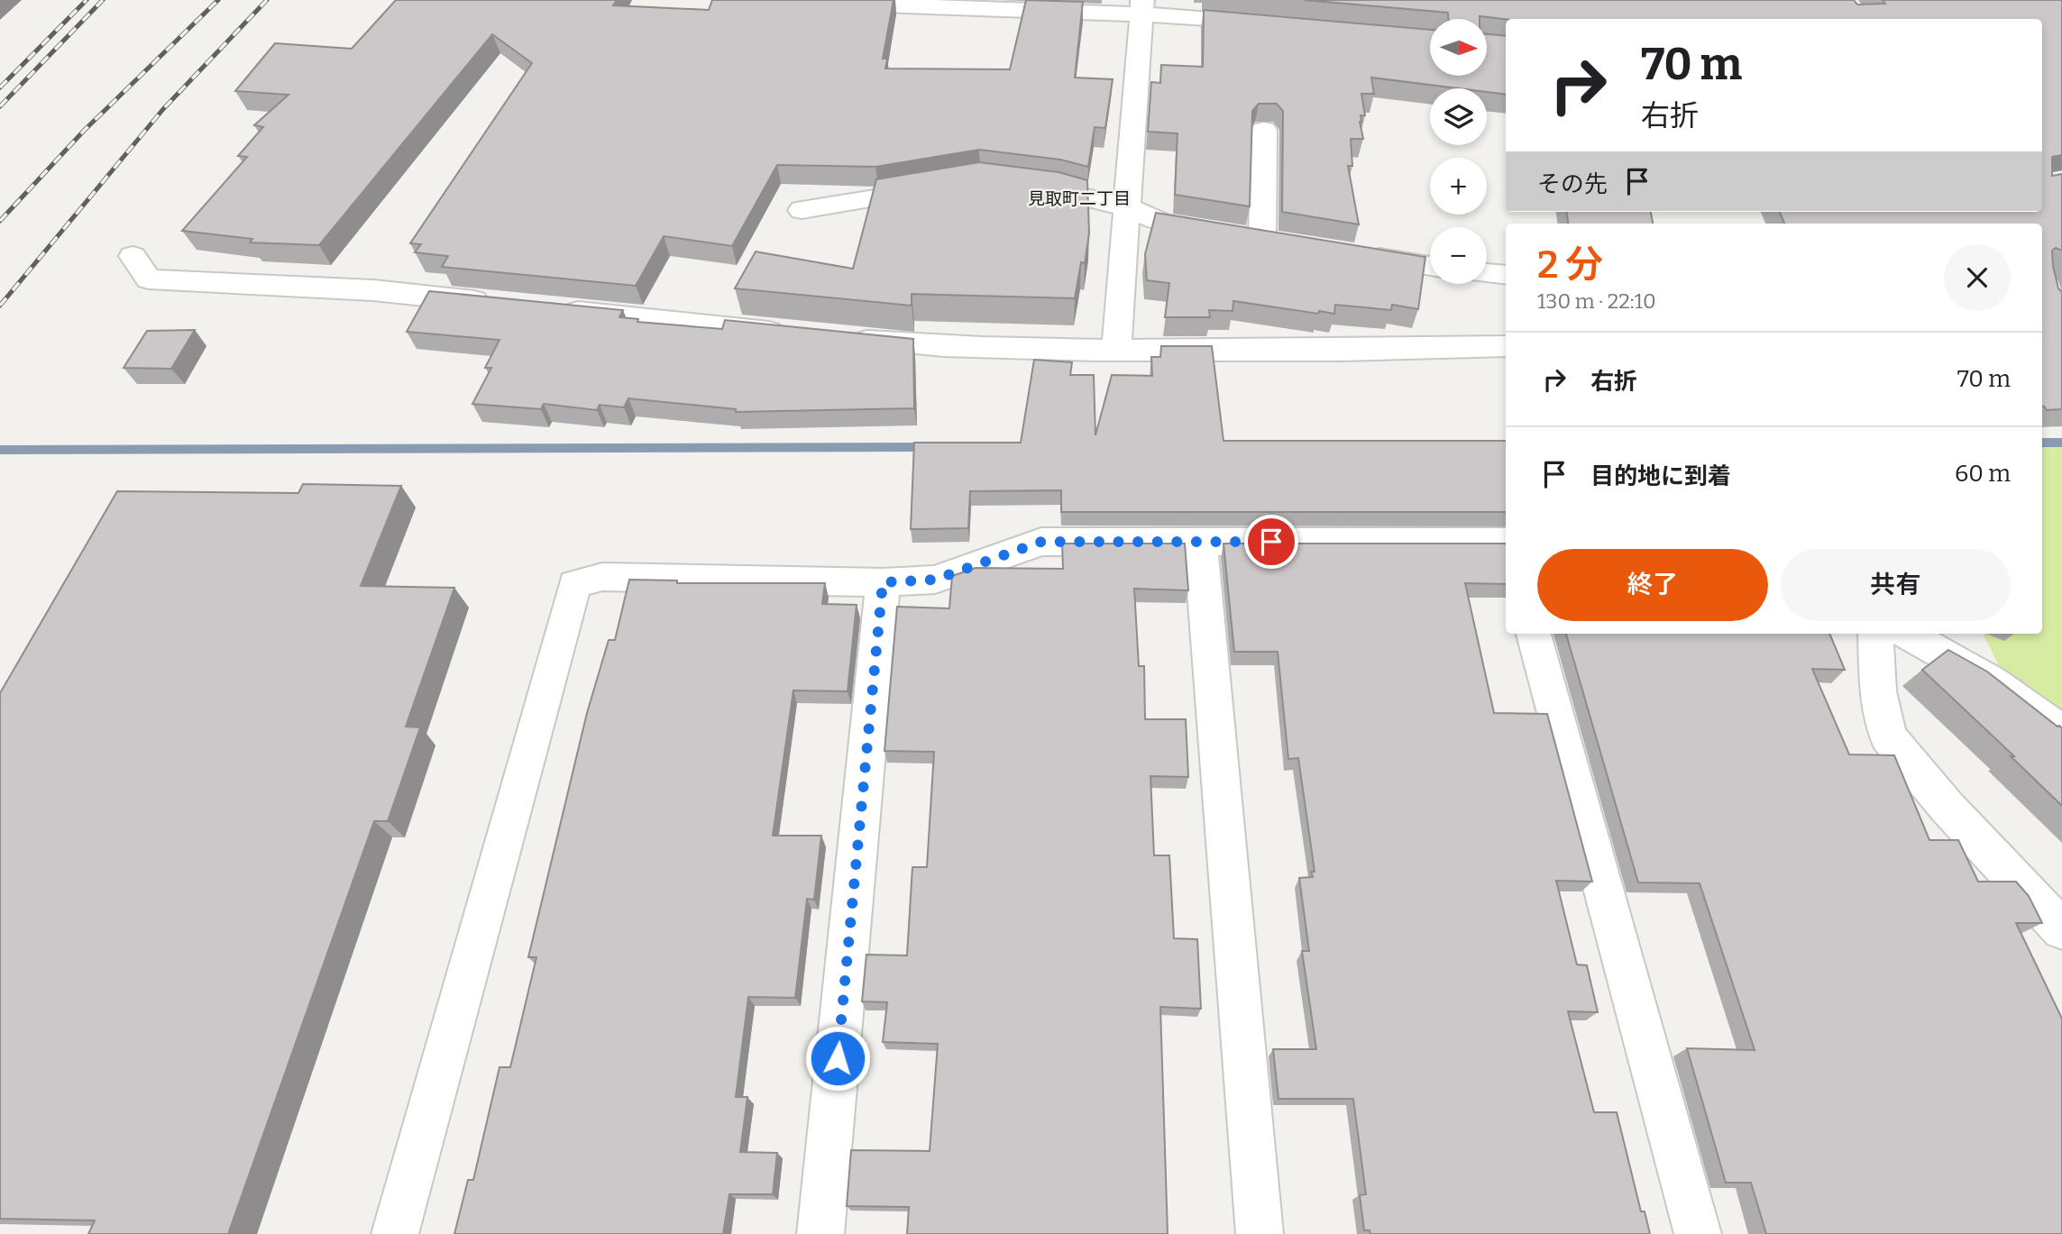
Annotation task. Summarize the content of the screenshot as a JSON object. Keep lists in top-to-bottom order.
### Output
{
  "districts": ["見取町二丁目"],
  "north": "right",
  "page": {
    "map_buttons": ["+", "−"],
    "turn": ["70 m", "右折"],
    "then": "その先",
    "heading": ["2 分", "130 m · 22:10"],
    "list": [
      {
        "name": "右折",
        "value": "70 m"
      },
      {
        "name": "目的地に到着",
        "value": "60 m"
      }
    ],
    "buttons": ["終了", "共有"]
  }
}
